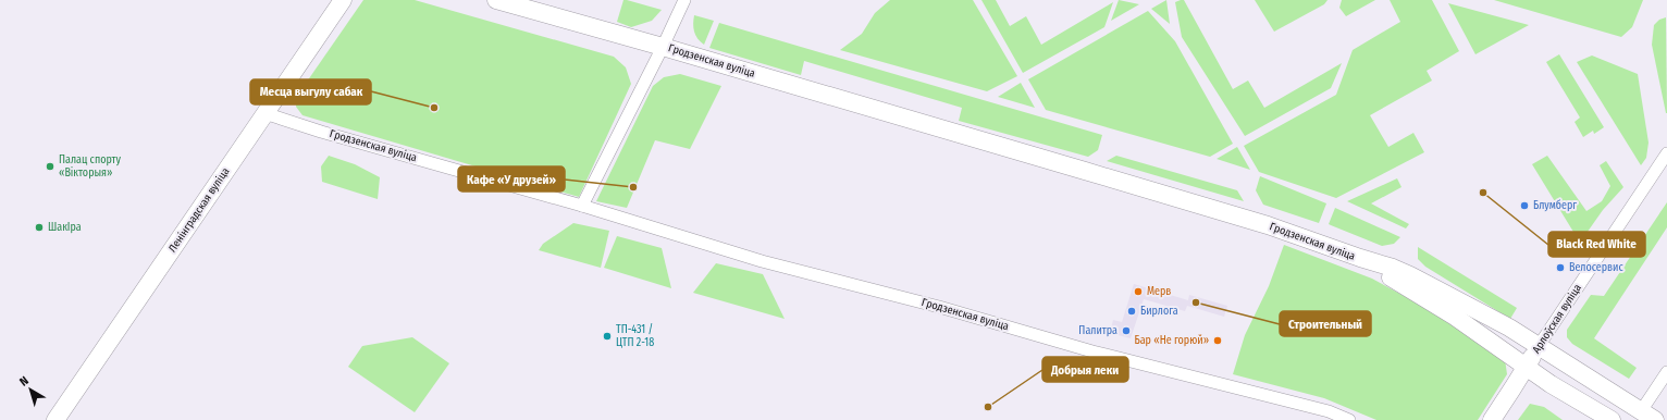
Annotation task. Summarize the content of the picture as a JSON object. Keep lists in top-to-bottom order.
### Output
{
  "streets": {
    "main road": ["Гродзенская вуліца", "Ленінградская вуліца", "Арлоўская вуліца"]
  },
  "crossings": [
    ["Гродзенская вуліца", "Ленінградская вуліца"],
    ["Гродзенская вуліца", "Арлоўская вуліца"]
  ],
  "places": [
    "Месца выгулу сабак",
    "Палац спорту «Вікторыя»",
    "Кафе «У друзей»",
    "Black Red White",
    "Блумберг",
    "ШакІра",
    "Велосервис",
    "Мерв",
    "Строительный",
    "Бирлога",
    "Палитра",
    "ТП-431 / ЦТП 2-18",
    "Бар «Не горюй»",
    "Добрыя леки"
  ],
  "north": "top left"
}
